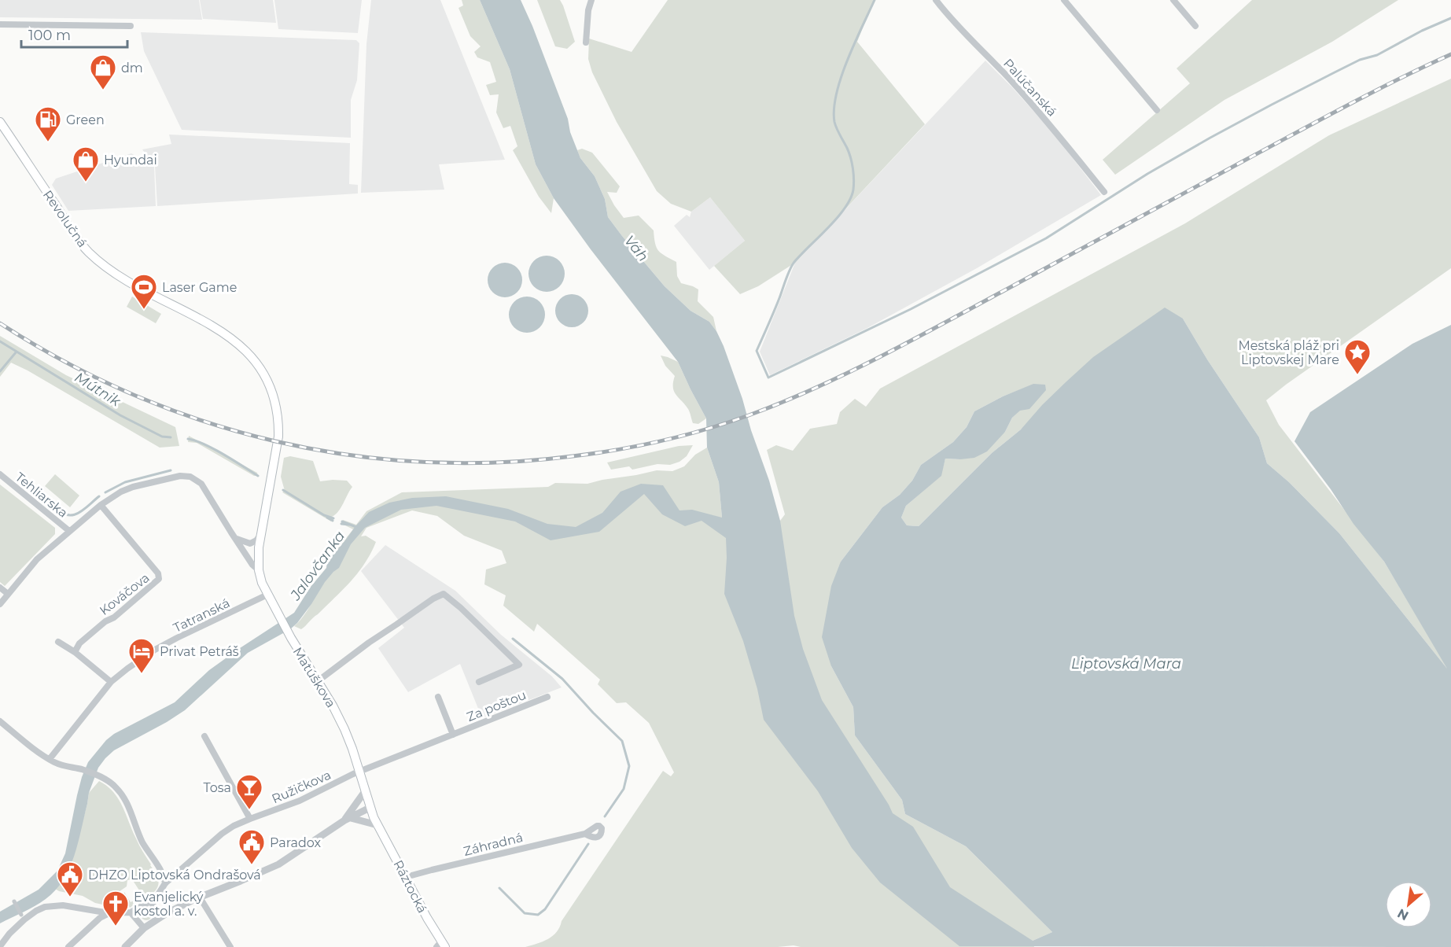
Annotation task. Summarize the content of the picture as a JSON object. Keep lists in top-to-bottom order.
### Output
{
  "streets": {
    "main road": ["Revolučná", "Matúškova", "Ráztocká"],
    "street": [
      "Palúčanská",
      "Tehliarska",
      "Kováčova",
      "Tatranská",
      "Za poštou",
      "Ružičkova",
      "Záhradná"
    ]
  },
  "crossings": [
    ["Revolučná", "Matúškova"],
    ["Kováčova", "Matúškova"],
    ["Tatranská", "Matúškova"],
    ["Matúškova", "Za poštou"],
    ["Matúškova", "Ružičkova"],
    ["Matúškova", "Ráztocká"],
    ["Za poštou", "Ružičkova"],
    ["Záhradná", "Ráztocká"]
  ],
  "water": [
    "Váh",
    "Mútnik",
    "Jalovčanka",
    "Liptovská Mara"
  ],
  "places": {
    "shop": ["dm", "Hyundai"],
    "fuel station": ["Green"],
    "sports": ["Laser Game"],
    "place": ["Mestská pláž pri Liptovskej Mare"],
    "hotel": ["Privat Petráš"],
    "bar": ["Tosa"],
    "public building": ["Paradox", "DHZO Liptovská Ondrašová"],
    "church": ["Evanjelický kostol a. v."]
  },
  "scale_bar": "100 m",
  "north": "bottom left"
}
